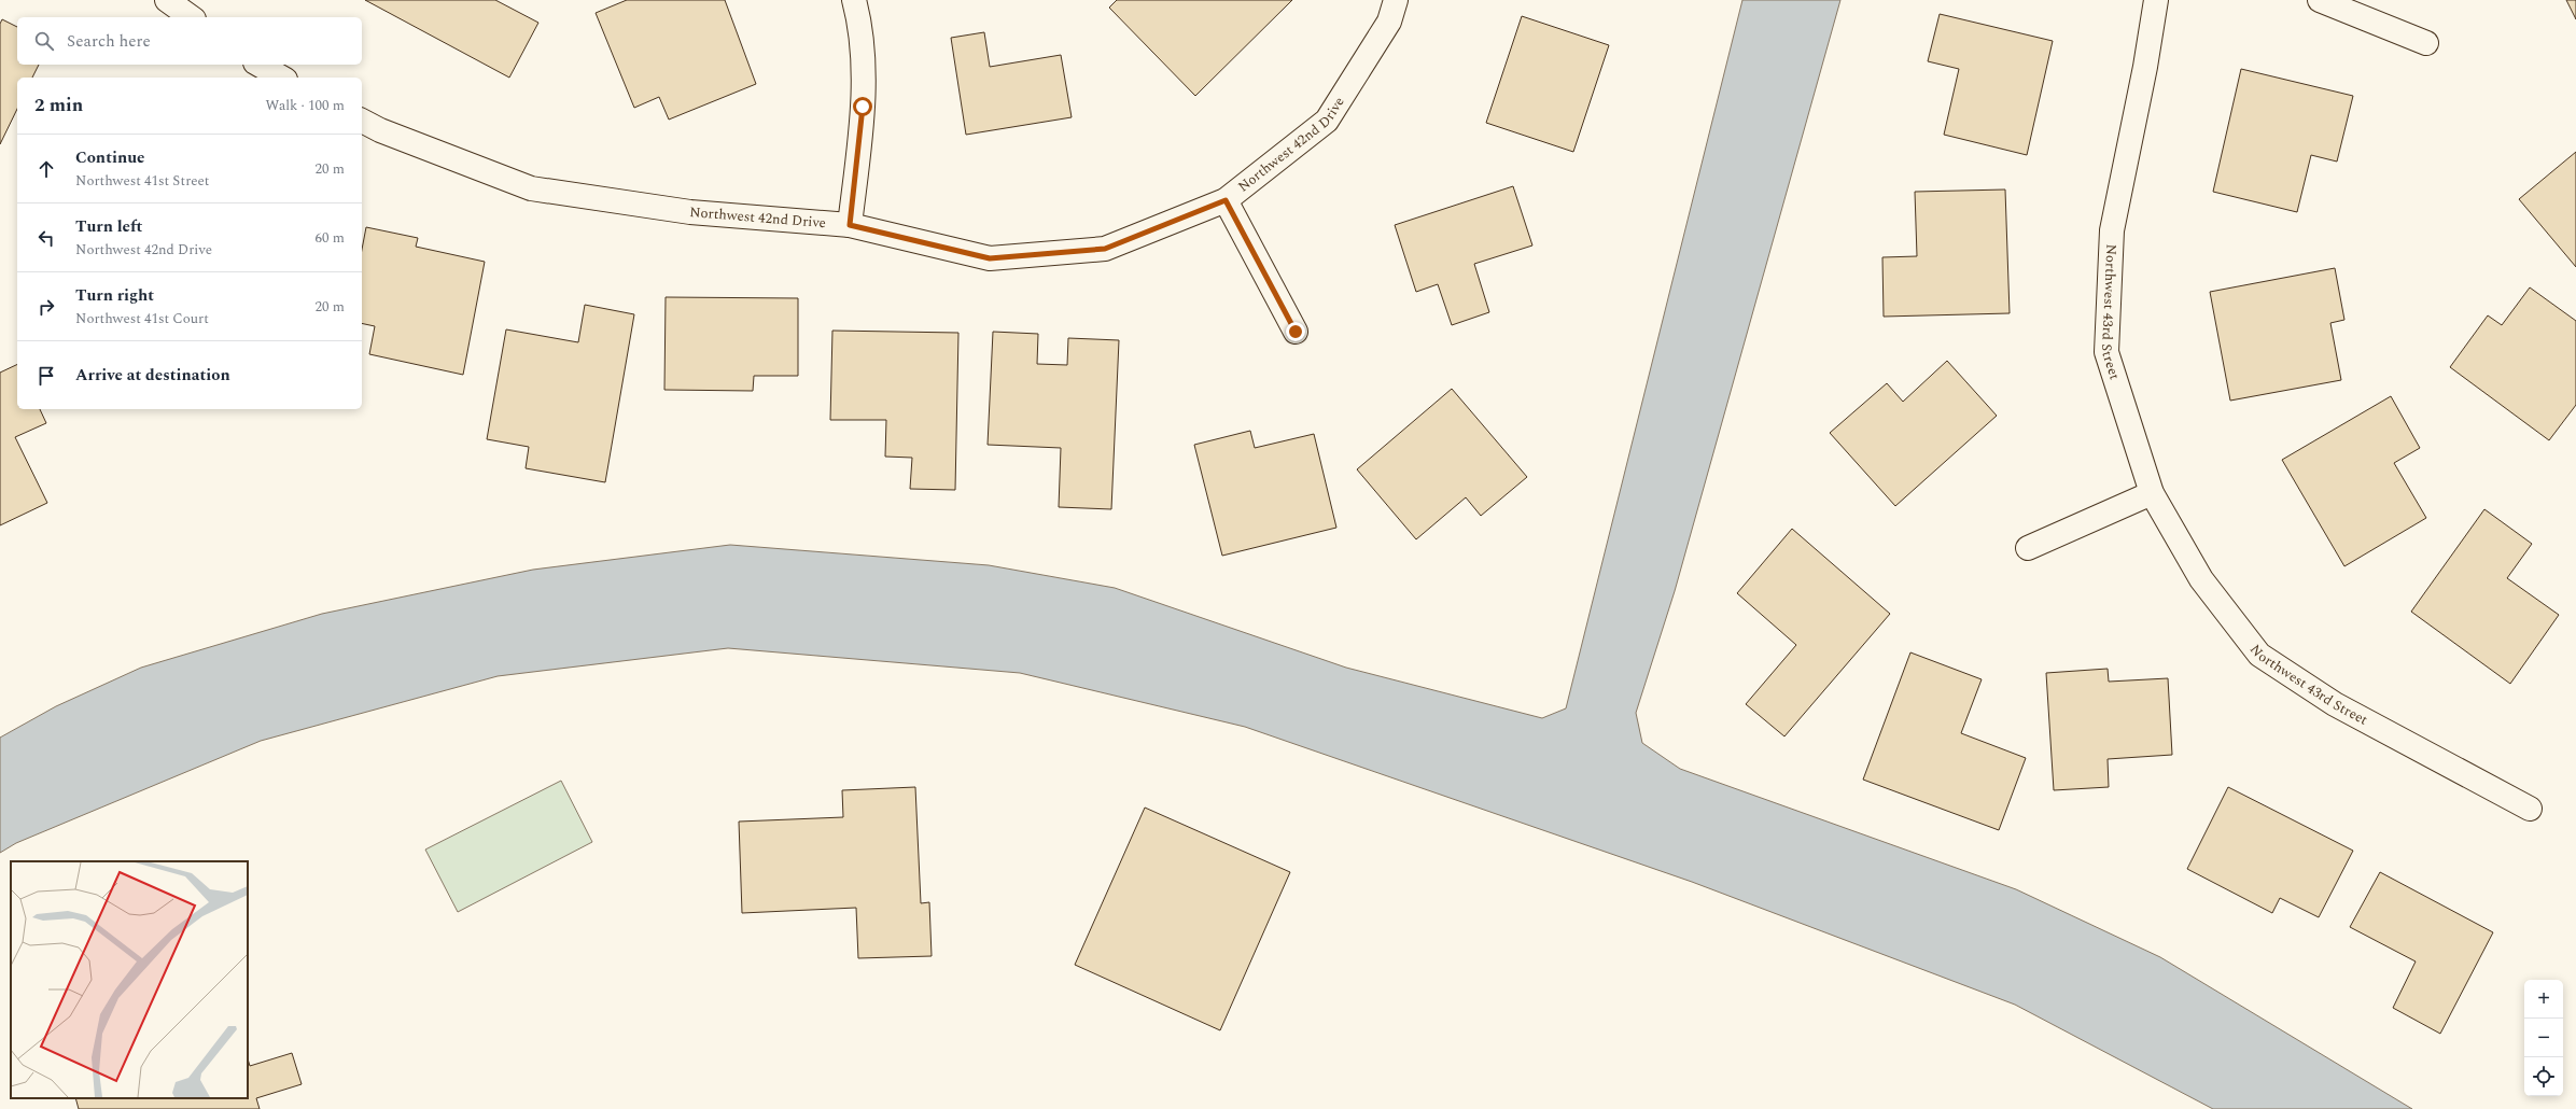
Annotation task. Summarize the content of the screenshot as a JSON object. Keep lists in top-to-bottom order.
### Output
{
  "streets": {
    "street": ["Northwest 42nd Drive", "Northwest 43rd Street"]
  },
  "page": {
    "search": "Search here",
    "heading": ["2 min", "Walk · 100 m"],
    "list": [
      ["Continue", "Northwest 41st Street", "20 m"],
      ["Turn left", "Northwest 42nd Drive", "60 m"],
      ["Turn right", "Northwest 41st Court", "20 m"],
      "Arrive at destination"
    ],
    "map_buttons": ["+", "−"]
  }
}
